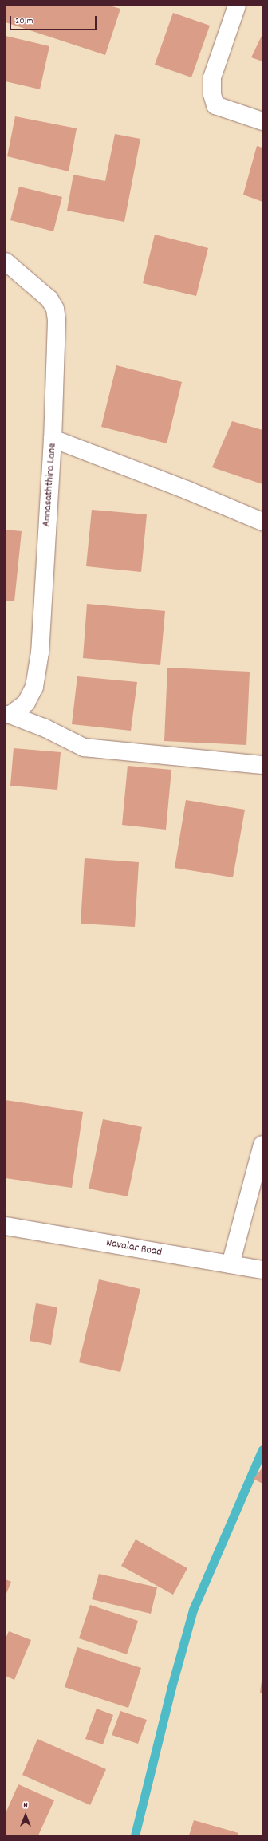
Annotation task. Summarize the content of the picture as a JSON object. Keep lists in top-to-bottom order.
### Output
{
  "streets": {
    "street": ["Annasaththira Lane", "Navalar Road"]
  },
  "scale_bar": "20 m",
  "north": "top"
}
